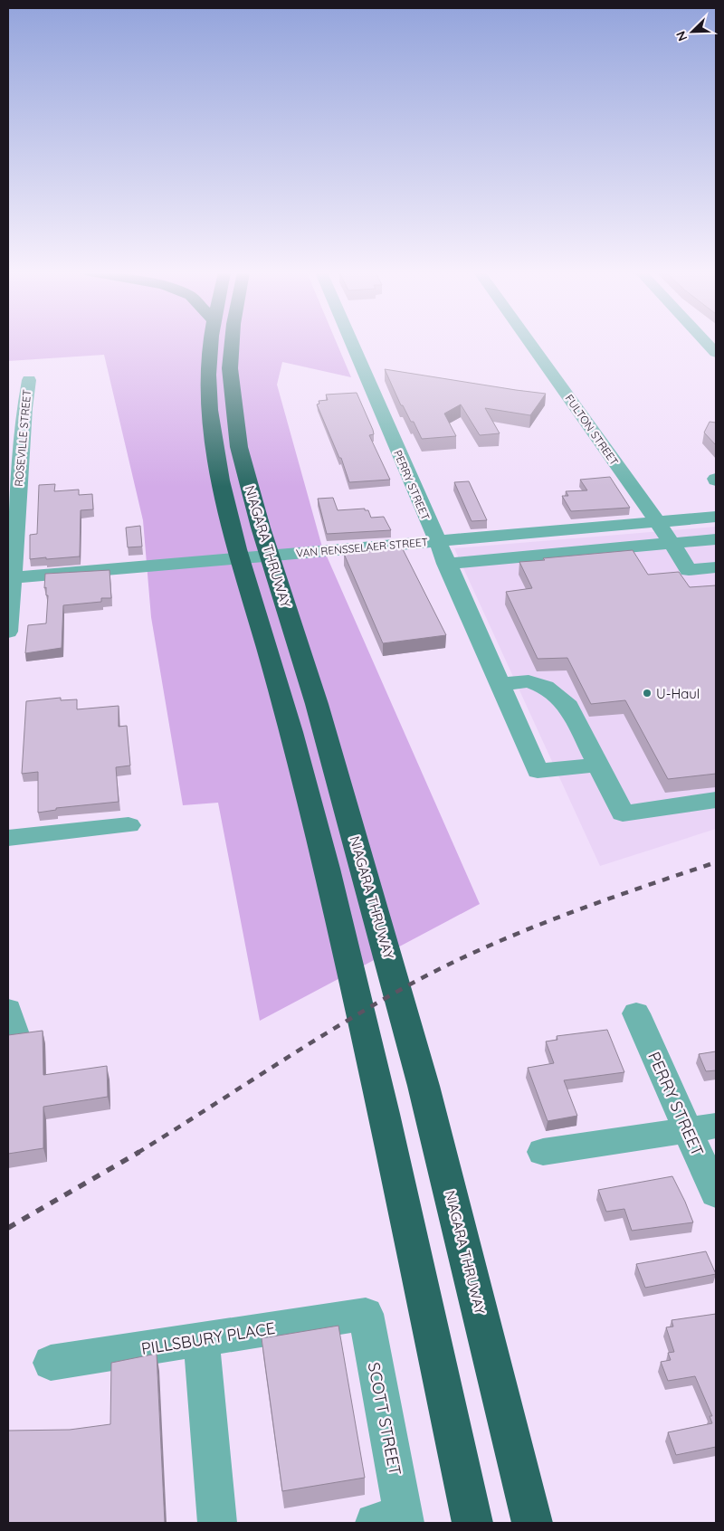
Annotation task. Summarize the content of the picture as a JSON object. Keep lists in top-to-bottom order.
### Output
{
  "streets": {
    "highway": ["NIAGARA THRUWAY"],
    "street": [
      "FULTON STREET",
      "ROSEVILLE STREET",
      "PERRY STREET",
      "VAN RENSSELAER STREET",
      "PILLSBURY PLACE",
      "SCOTT STREET"
    ]
  },
  "crossings": [
    ["FULTON STREET", "VAN RENSSELAER STREET"],
    ["ROSEVILLE STREET", "VAN RENSSELAER STREET"],
    ["PERRY STREET", "VAN RENSSELAER STREET"],
    ["PILLSBURY PLACE", "SCOTT STREET"]
  ],
  "places": ["U-Haul"],
  "north": "bottom left"
}
